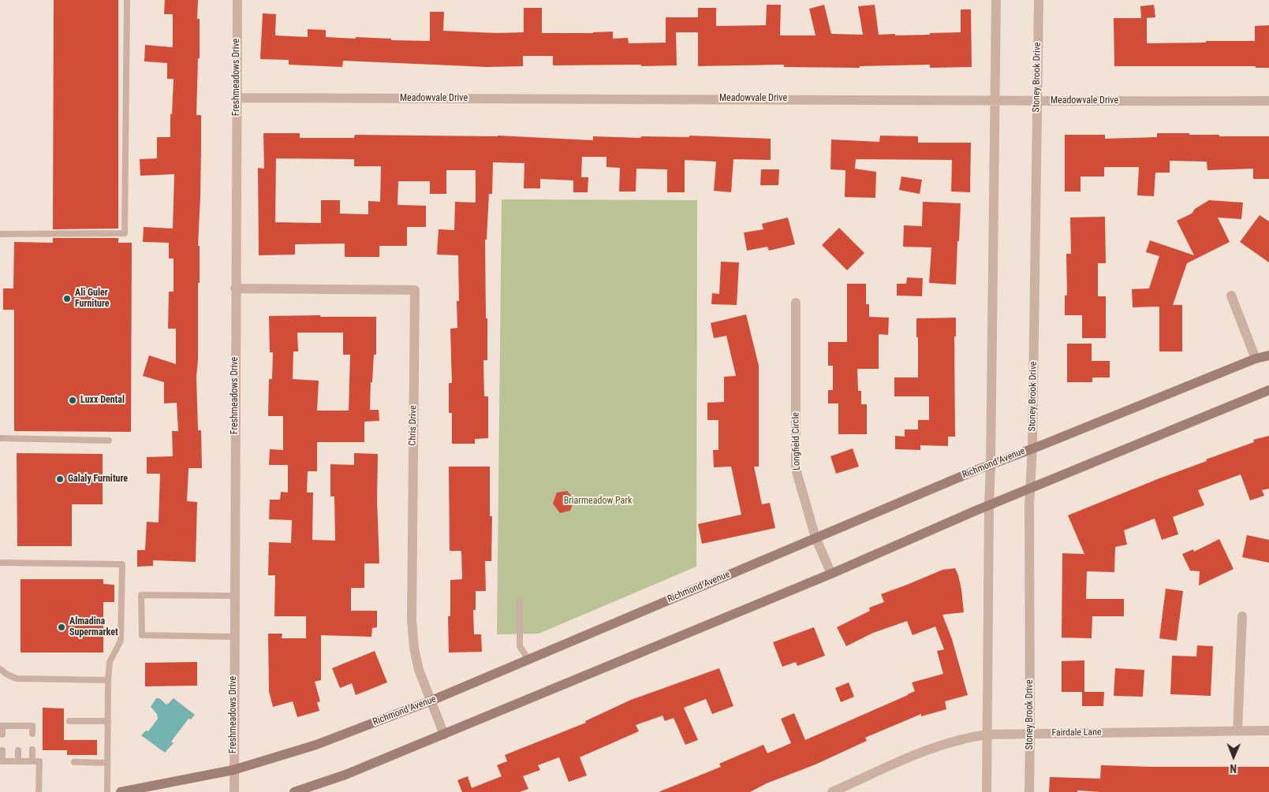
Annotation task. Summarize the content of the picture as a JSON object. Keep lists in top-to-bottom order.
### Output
{
  "streets": {
    "main road": ["Richmond Avenue"],
    "street": [
      "Freshmeadows Drive",
      "Stoney Brook Drive",
      "Meadowvale Drive",
      "Chris Drive",
      "Longfield Circle",
      "Fairdale Lane"
    ]
  },
  "crossings": [
    ["Freshmeadows Drive", "Meadowvale Drive"],
    ["Freshmeadows Drive", "Chris Drive"],
    ["Freshmeadows Drive", "Richmond Avenue"],
    ["Stoney Brook Drive", "Meadowvale Drive"],
    ["Stoney Brook Drive", "Richmond Avenue"],
    ["Stoney Brook Drive", "Fairdale Lane"],
    ["Chris Drive", "Richmond Avenue"],
    ["Longfield Circle", "Richmond Avenue"]
  ],
  "parks": ["Briarmeadow Park"],
  "places": [
    "Ali Guler Furniture",
    "Luxx Dental",
    "Galaly Furniture",
    "Almadina Supermarket"
  ],
  "north": "bottom"
}
